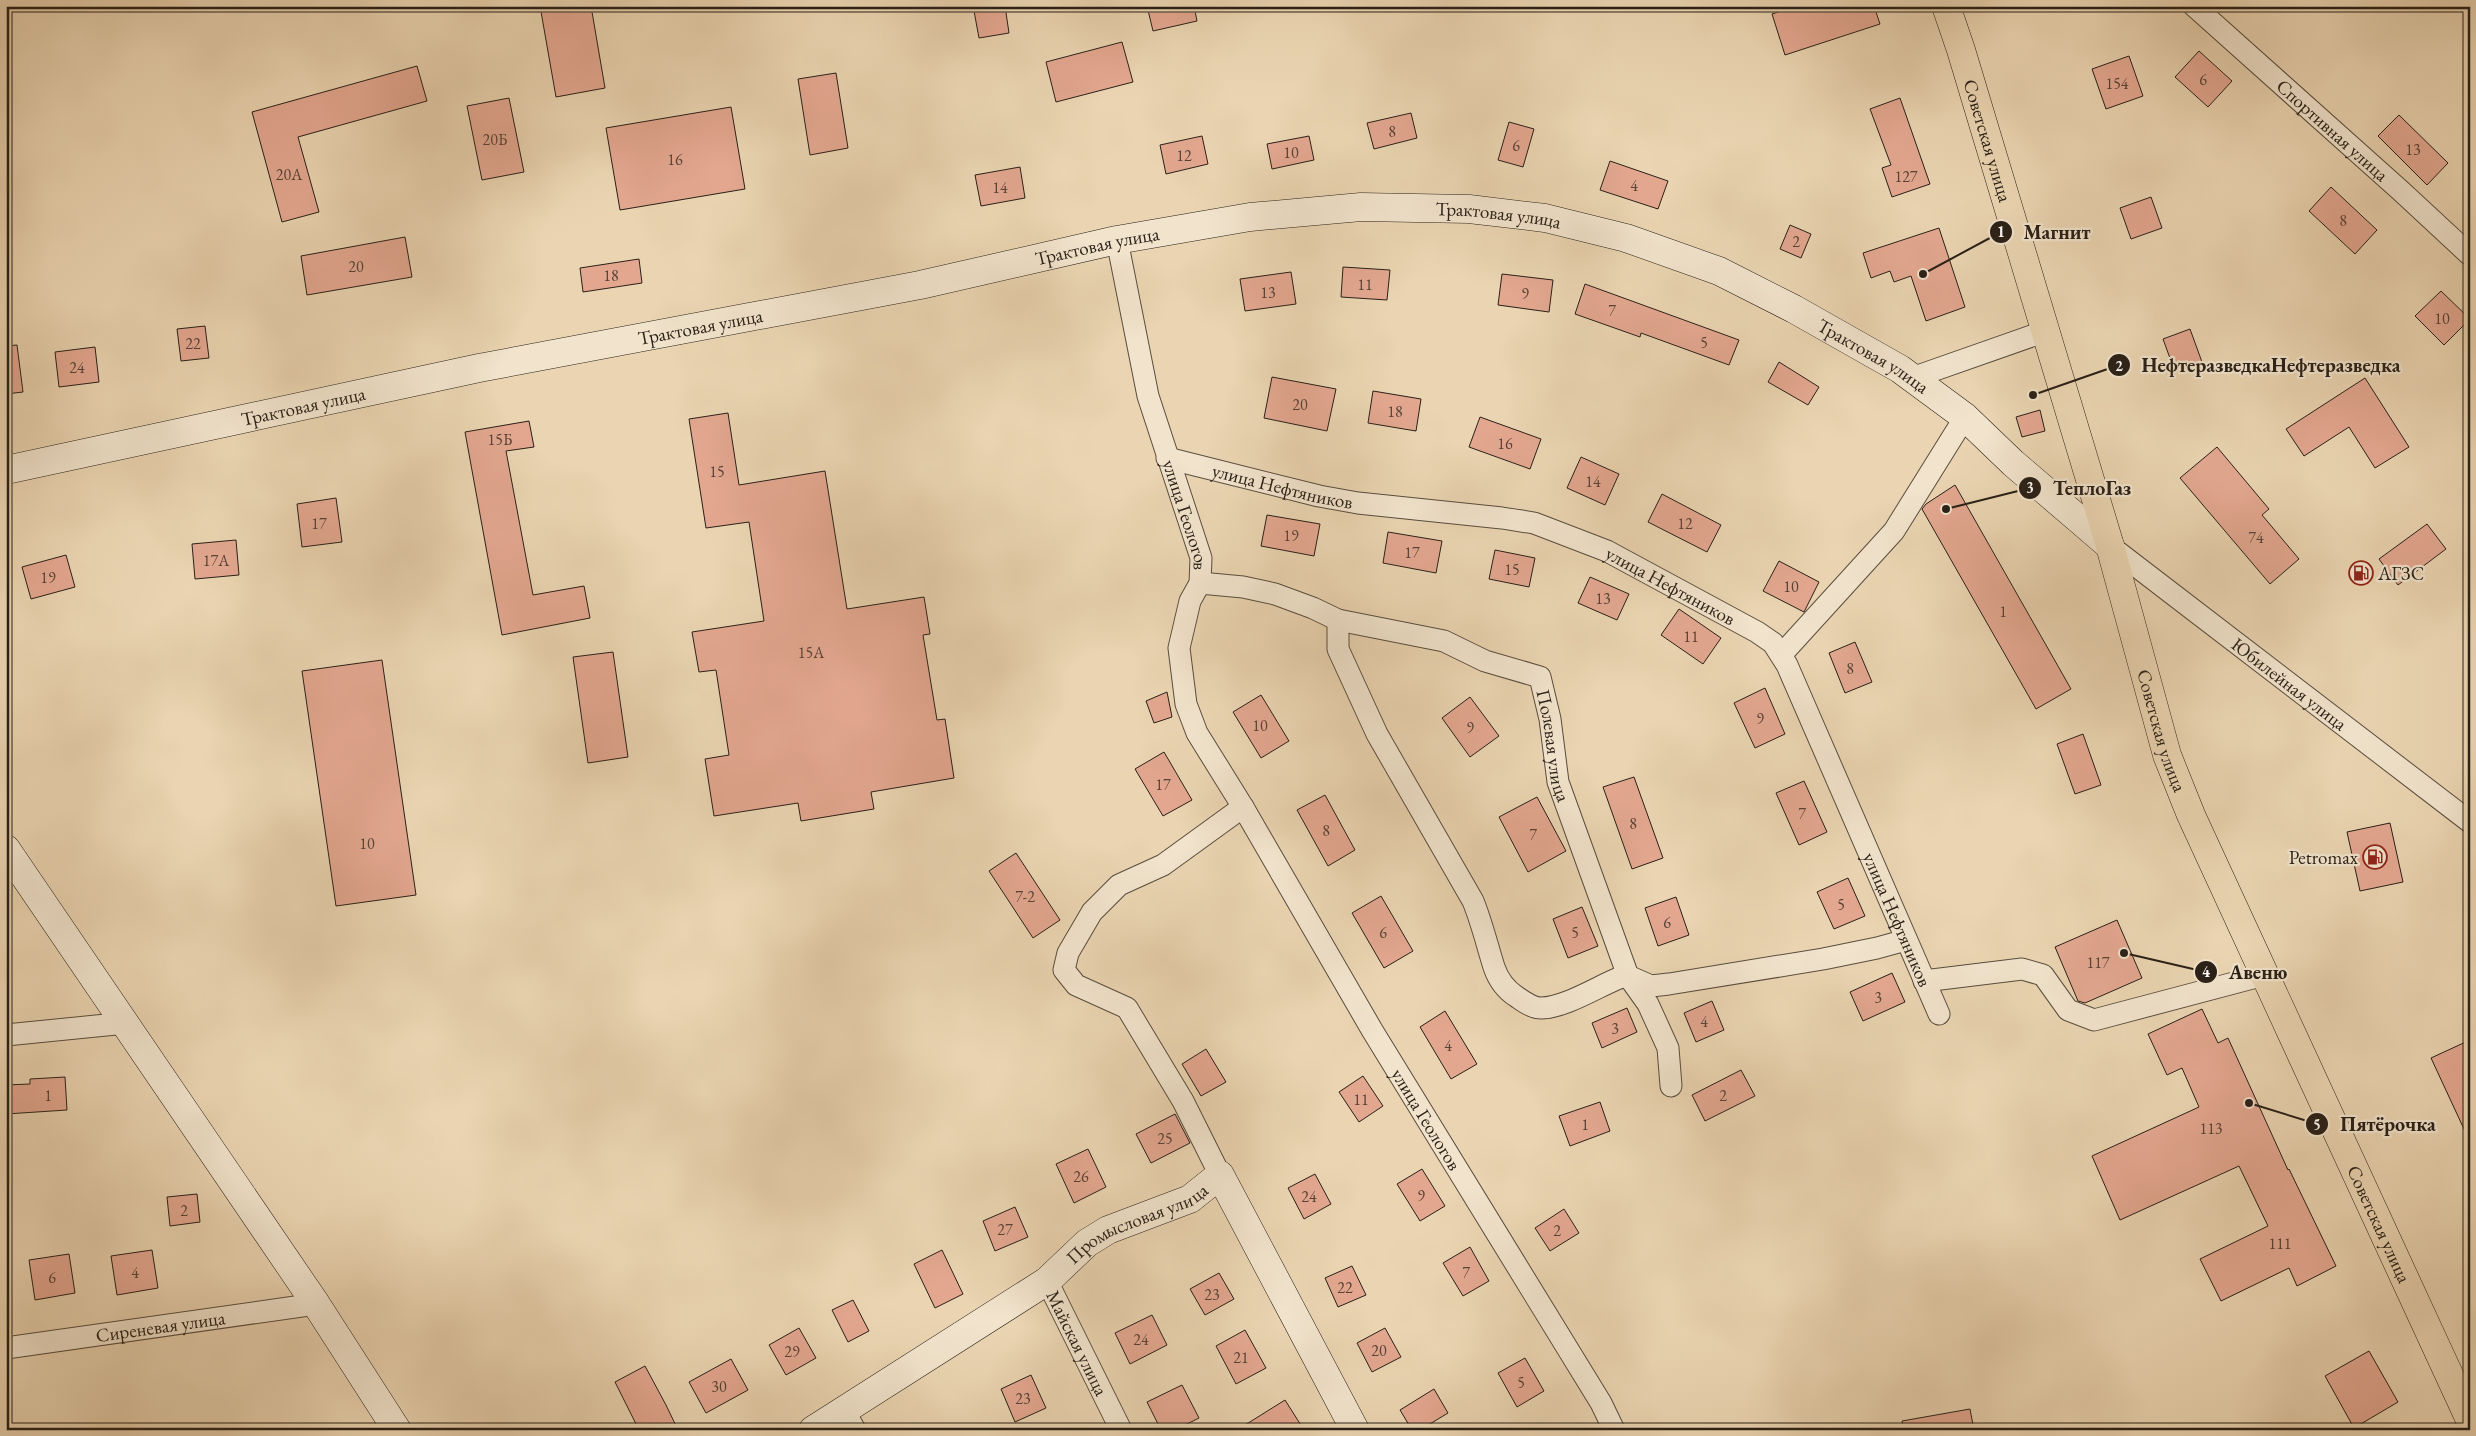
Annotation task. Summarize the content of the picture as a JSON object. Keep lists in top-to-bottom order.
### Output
{
  "streets": {
    "main road": ["Советская улица"],
    "street": [
      "Спортивная улица",
      "Трактовая улица",
      "улица Нефтяников",
      "улица Геологов",
      "Юбилейная улица",
      "Полевая улица",
      "Промысловая улица",
      "Сиреневая улица",
      "Майская улица"
    ]
  },
  "crossings": [
    ["Советская улица", "Трактовая улица"],
    ["Советская улица", "Юбилейная улица"],
    ["Трактовая улица", "улица Геологов"],
    ["Трактовая улица", "Юбилейная улица"],
    ["улица Нефтяников", "улица Геологов"],
    ["улица Геологов", "Полевая улица"],
    ["Промысловая улица", "Майская улица"]
  ],
  "places": {
    "other": [
      "Магнит",
      "НефтеразведкаНефтеразведка",
      "ТеплоГаз",
      "Авеню",
      "Пятёрочка"
    ],
    "fuel station": ["АГЗС", "Petromax"]
  },
  "house_numbers": [
    "6",
    "154",
    "8",
    "20Б",
    "6",
    "13",
    "10",
    "12",
    "16",
    "20А",
    "127",
    "4",
    "14",
    "8",
    "2",
    "20",
    "18",
    "11",
    "13",
    "9",
    "7",
    "10",
    "5",
    "22",
    "24",
    "20",
    "18",
    "15Б",
    "16",
    "15",
    "14",
    "17",
    "12",
    "19",
    "74",
    "17",
    "17А",
    "15",
    "19",
    "10",
    "13",
    "1",
    "11",
    "15А",
    "8",
    "9",
    "10",
    "9",
    "17",
    "7",
    "8",
    "8",
    "7",
    "10",
    "7-2",
    "5",
    "6",
    "6",
    "5",
    "117",
    "3",
    "4",
    "3",
    "4",
    "1",
    "2",
    "11",
    "1",
    "113",
    "25",
    "26",
    "9",
    "24",
    "2",
    "27",
    "2",
    "111",
    "4",
    "7",
    "6",
    "22",
    "23",
    "24",
    "20",
    "29",
    "21",
    "5",
    "30",
    "23"
  ]
}
